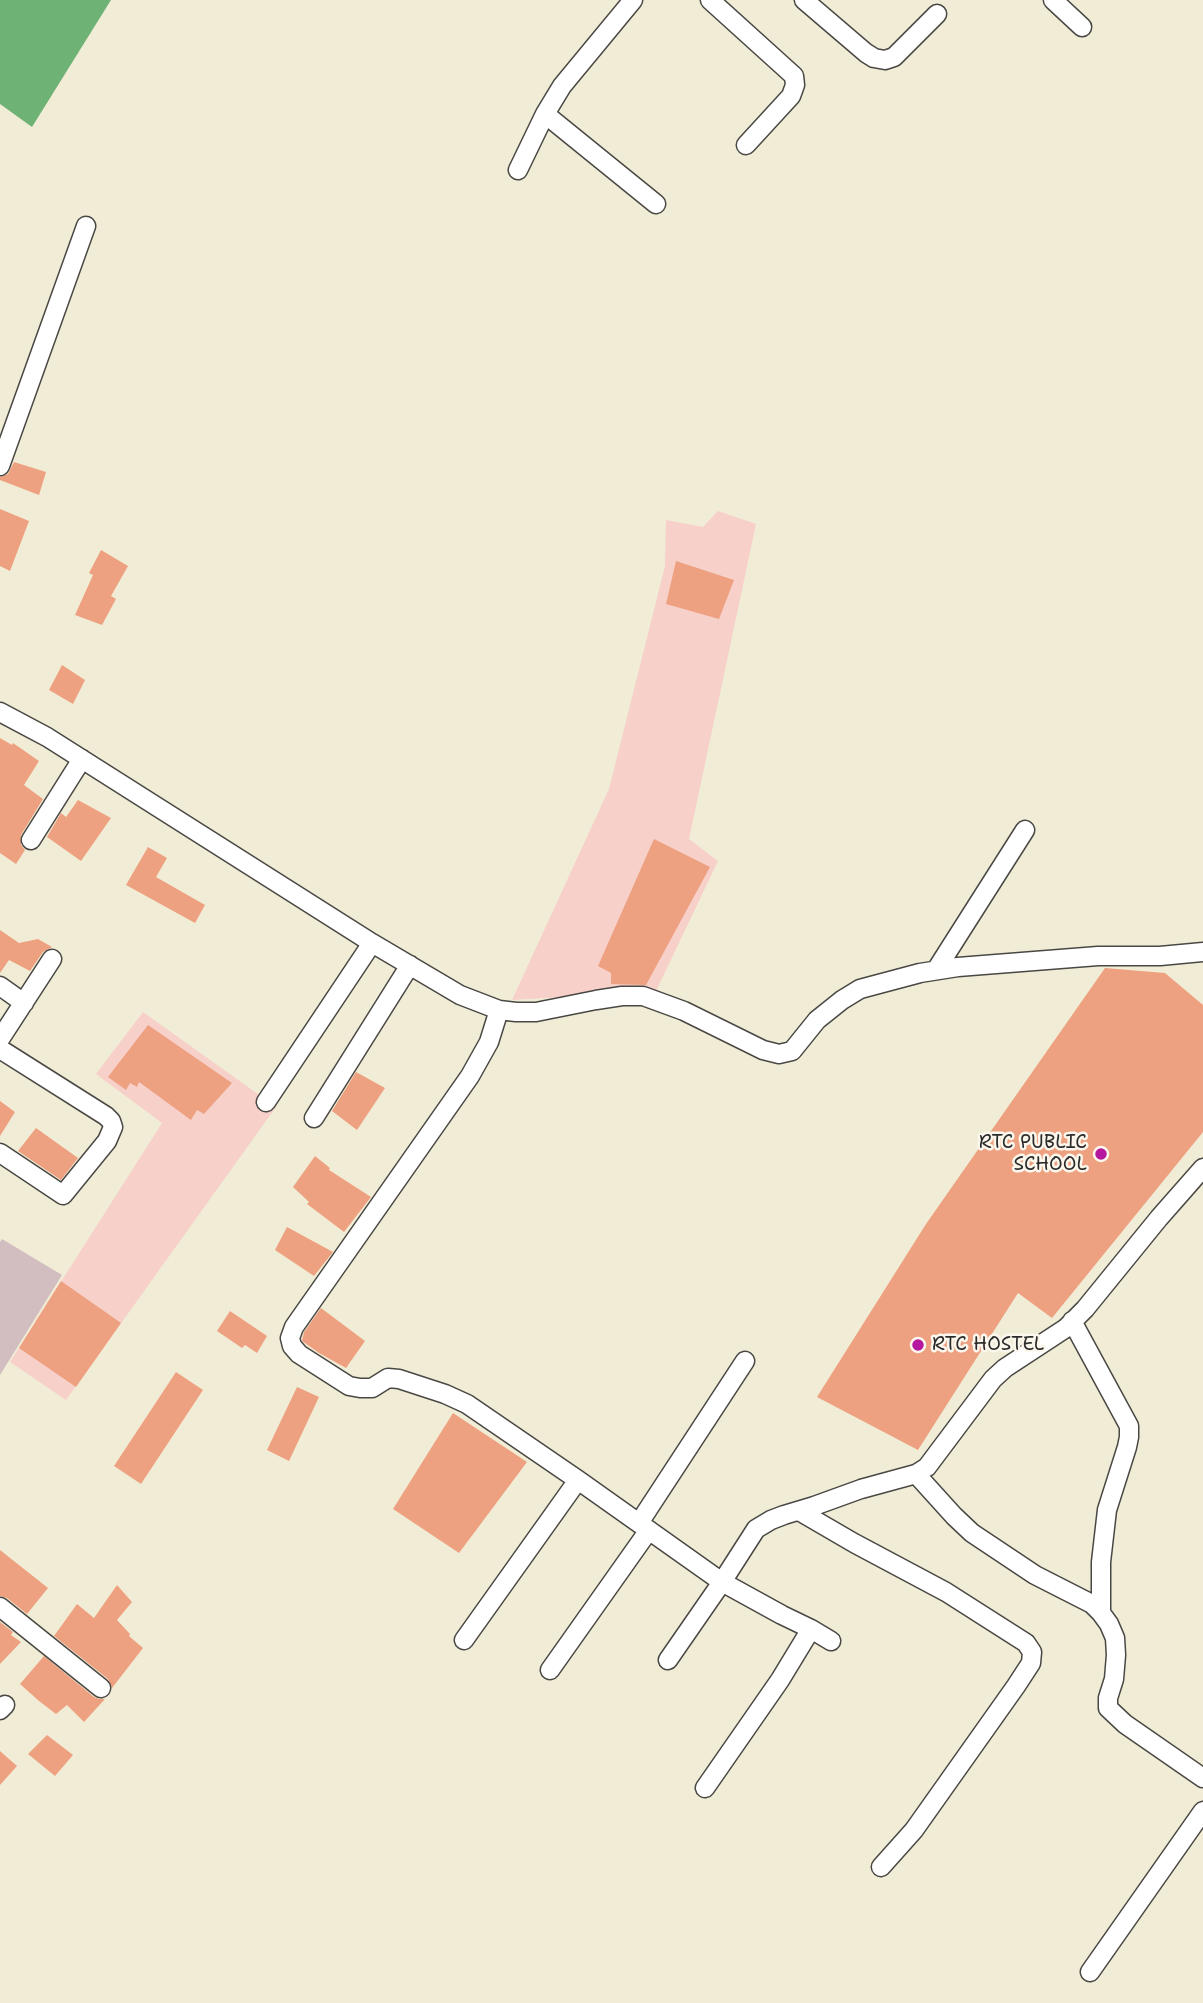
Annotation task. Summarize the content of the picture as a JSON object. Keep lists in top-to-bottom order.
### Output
{
  "places": ["RTC PUBLIC SCHOOL", "RTC HOSTEL"]
}
